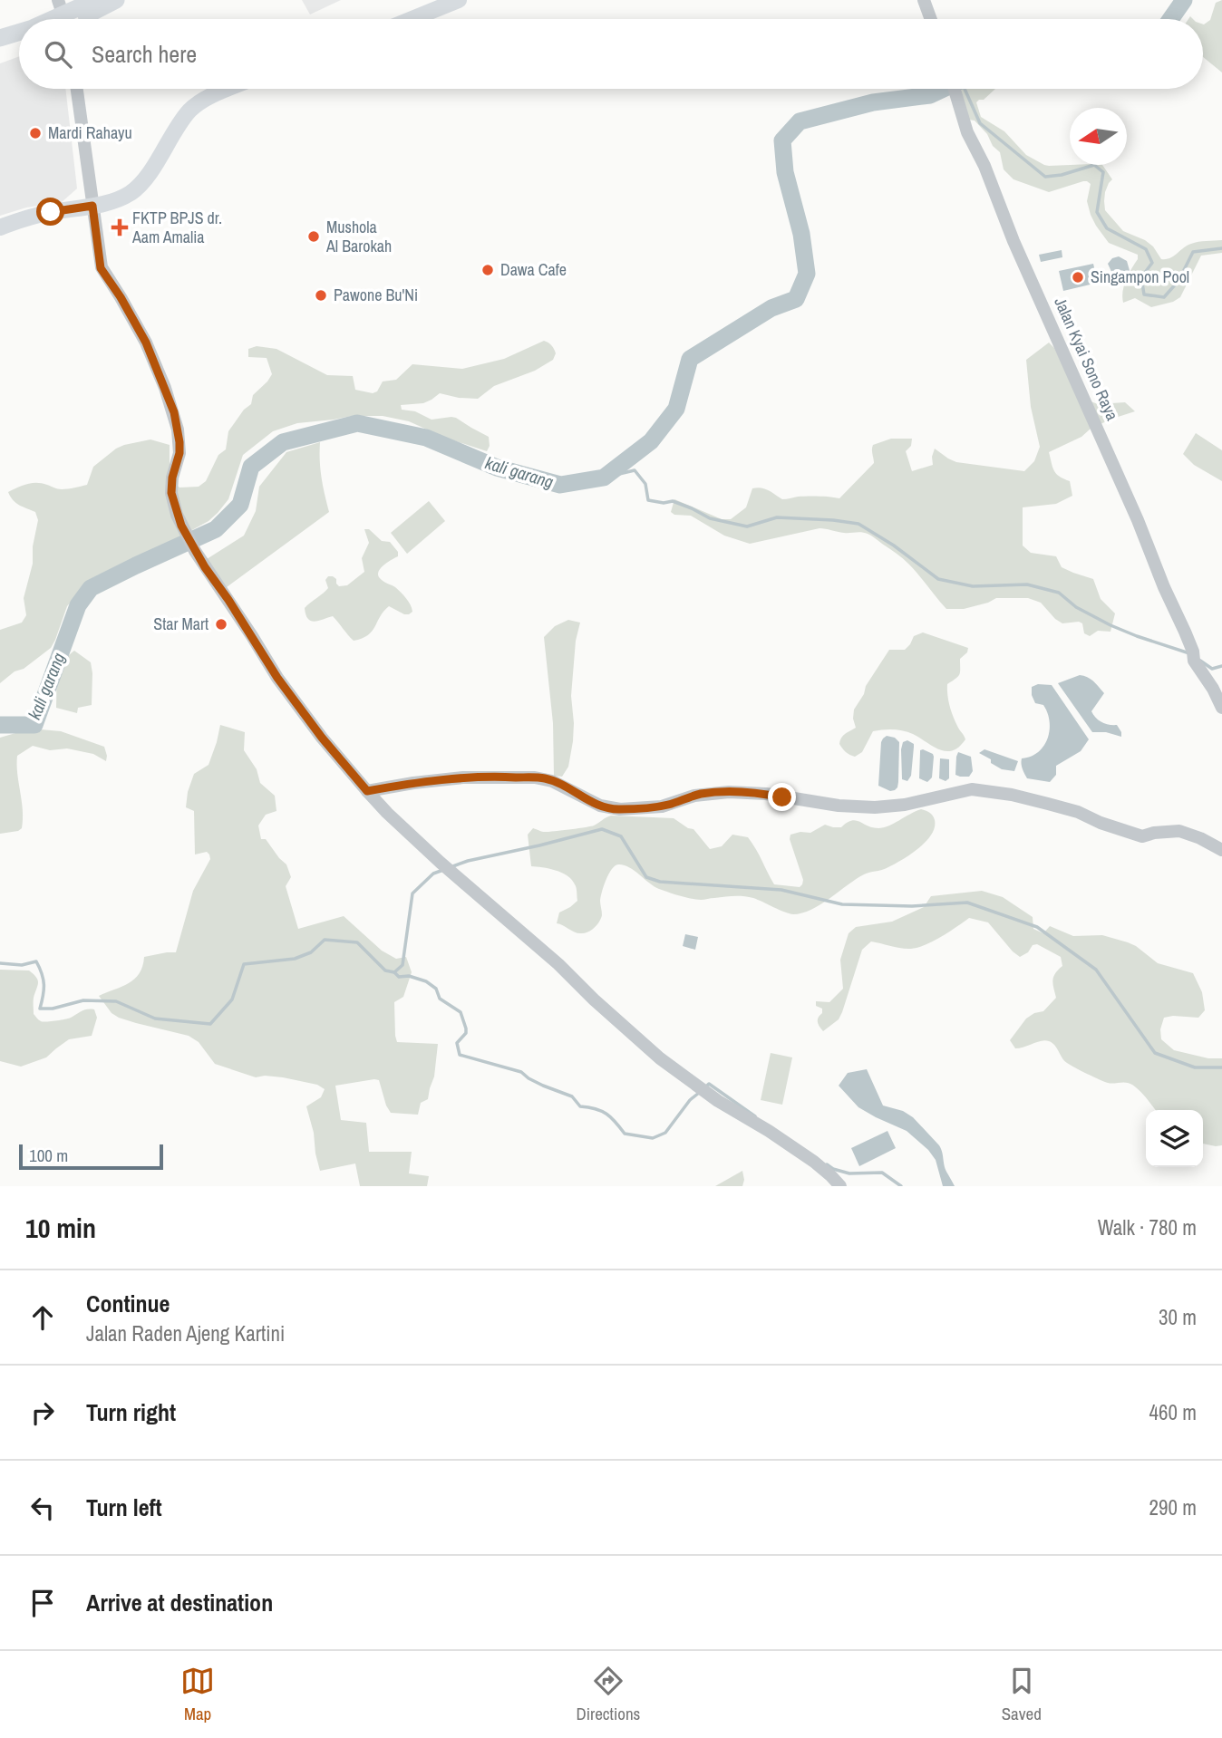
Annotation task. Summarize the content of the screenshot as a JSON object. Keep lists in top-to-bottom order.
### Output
{
  "streets": {
    "street": ["Jalan Kyai Sono Raya"]
  },
  "water": ["kali garang"],
  "places": {
    "other": [
      "Mardi Rahayu",
      "Mushola Al Barokah",
      "Dawa Cafe",
      "Singampon Pool",
      "Pawone Bu'Ni",
      "Star Mart"
    ],
    "health": ["FKTP BPJS dr. Aam Amalia"]
  },
  "scale_bar": "100 m",
  "north": "left",
  "page": {
    "search": "Search here",
    "scale": "100 m",
    "heading": ["10 min", "Walk · 780 m"],
    "list": [
      ["Continue", "Jalan Raden Ajeng Kartini", "30 m"],
      ["Turn right", "460 m"],
      ["Turn left", "290 m"],
      "Arrive at destination"
    ],
    "nav": ["Map", "Directions", "Saved"]
  }
}
